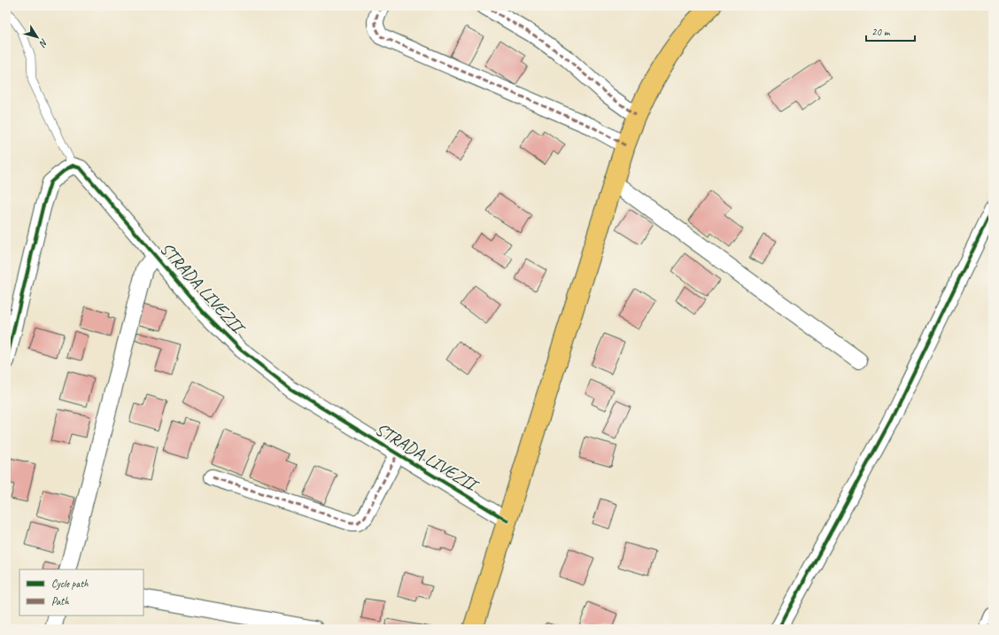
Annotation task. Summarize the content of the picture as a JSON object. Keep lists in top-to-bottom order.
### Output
{
  "streets": {
    "street": ["STRADA LIVEZII"]
  },
  "legend": ["Cycle path", "Path"],
  "scale_bar": "20 m",
  "north": "bottom right"
}
